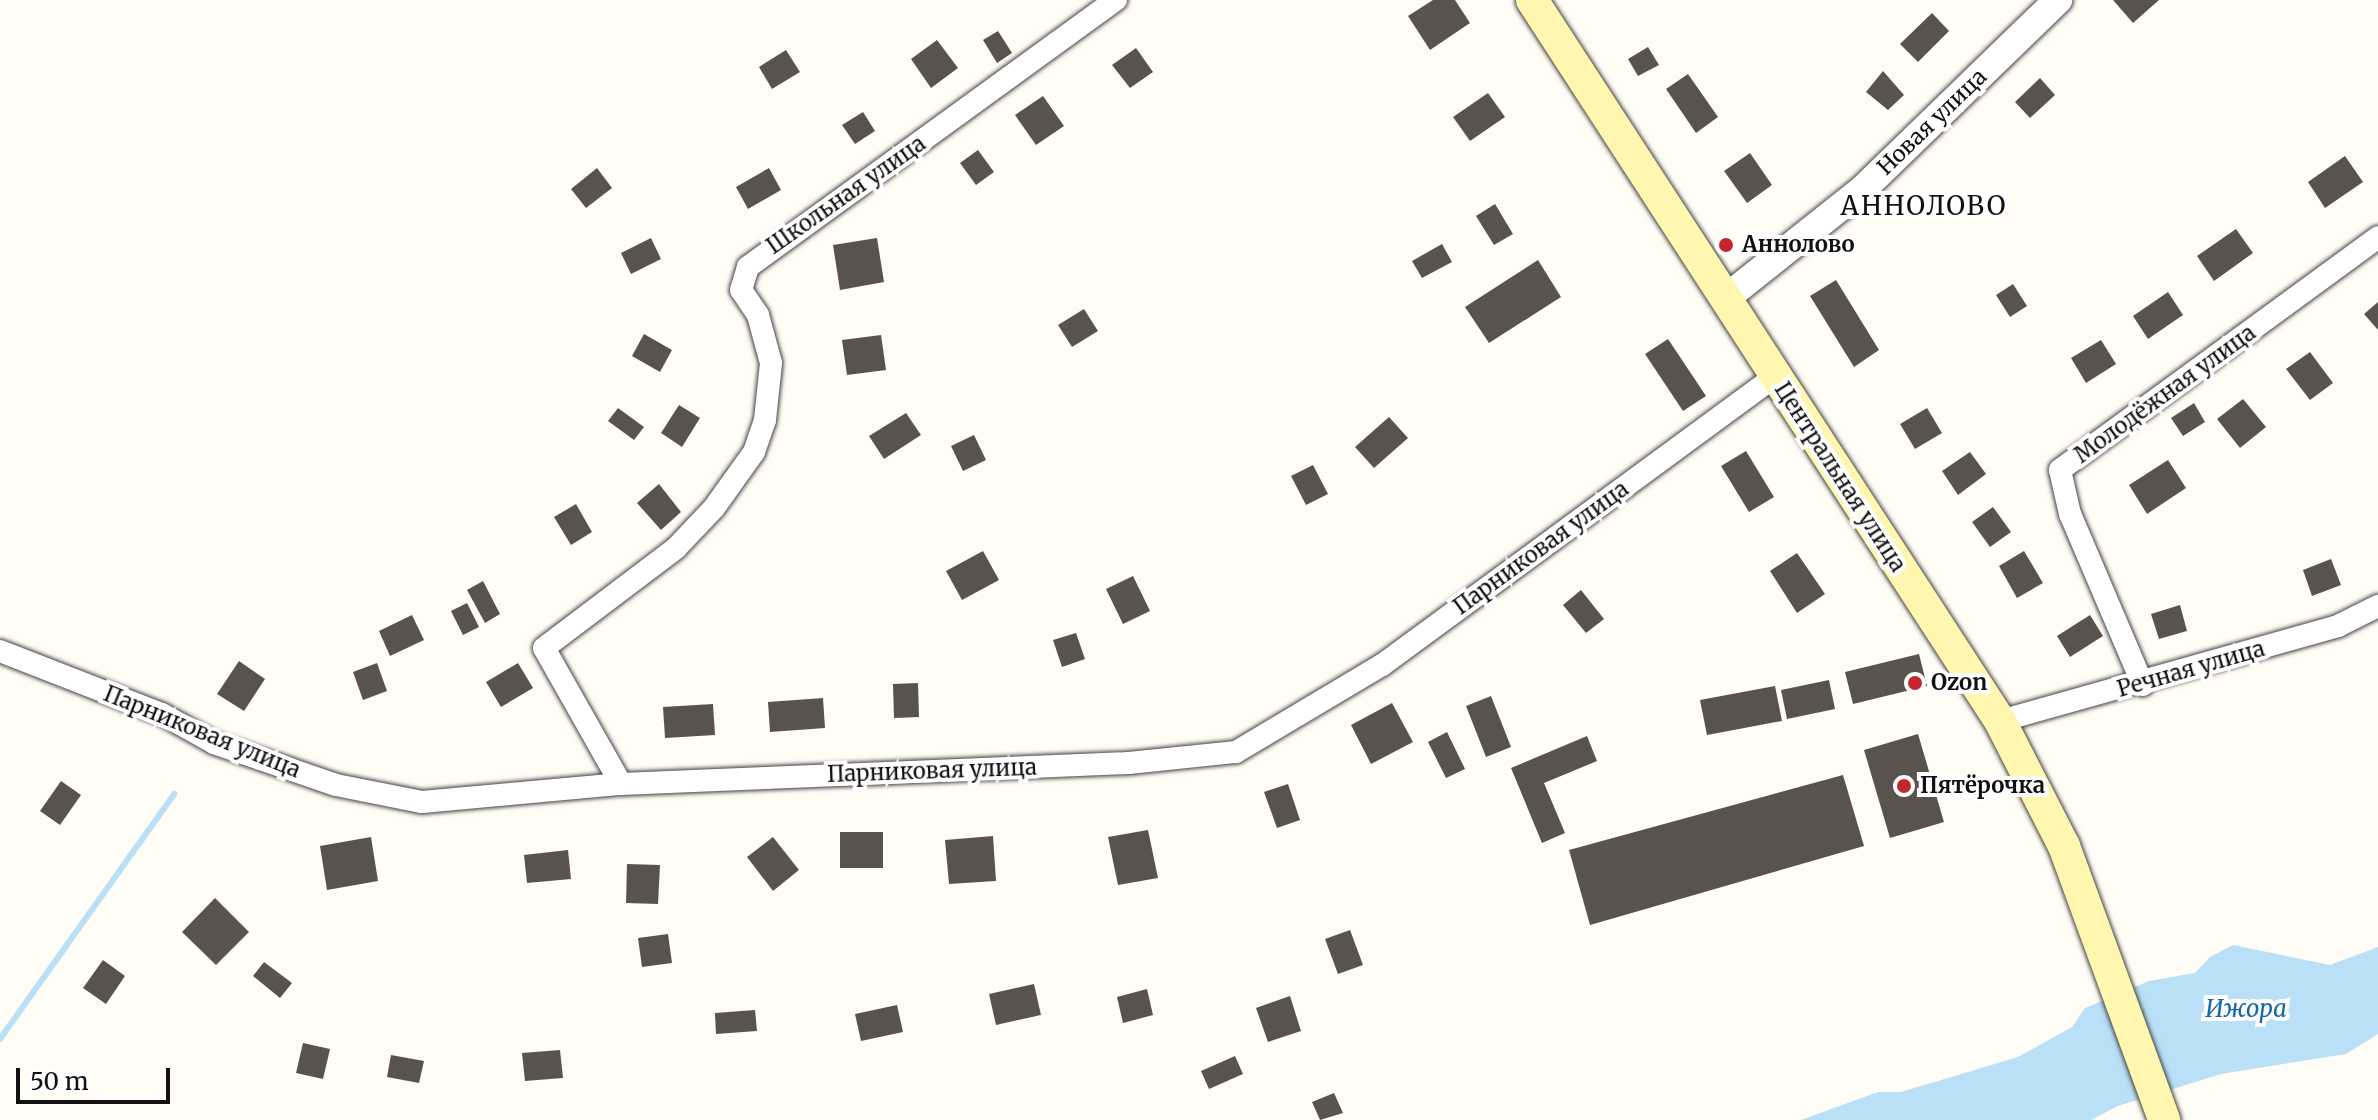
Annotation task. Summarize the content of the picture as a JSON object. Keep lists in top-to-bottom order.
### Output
{
  "streets": {
    "main road": ["Центральная улица"],
    "street": [
      "Новая улица",
      "Школьная улица",
      "Молодёжная улица",
      "Парниковая улица",
      "Речная улица"
    ]
  },
  "crossings": [
    ["Новая улица", "Центральная улица"],
    ["Школьная улица", "Парниковая улица"],
    ["Молодёжная улица", "Речная улица"],
    ["Центральная улица", "Парниковая улица"],
    ["Центральная улица", "Речная улица"]
  ],
  "districts": ["АННОЛОВО"],
  "water": ["Ижора"],
  "places": ["Аннолово", "Ozon", "Пятёрочка"],
  "scale_bar": "50 m"
}
